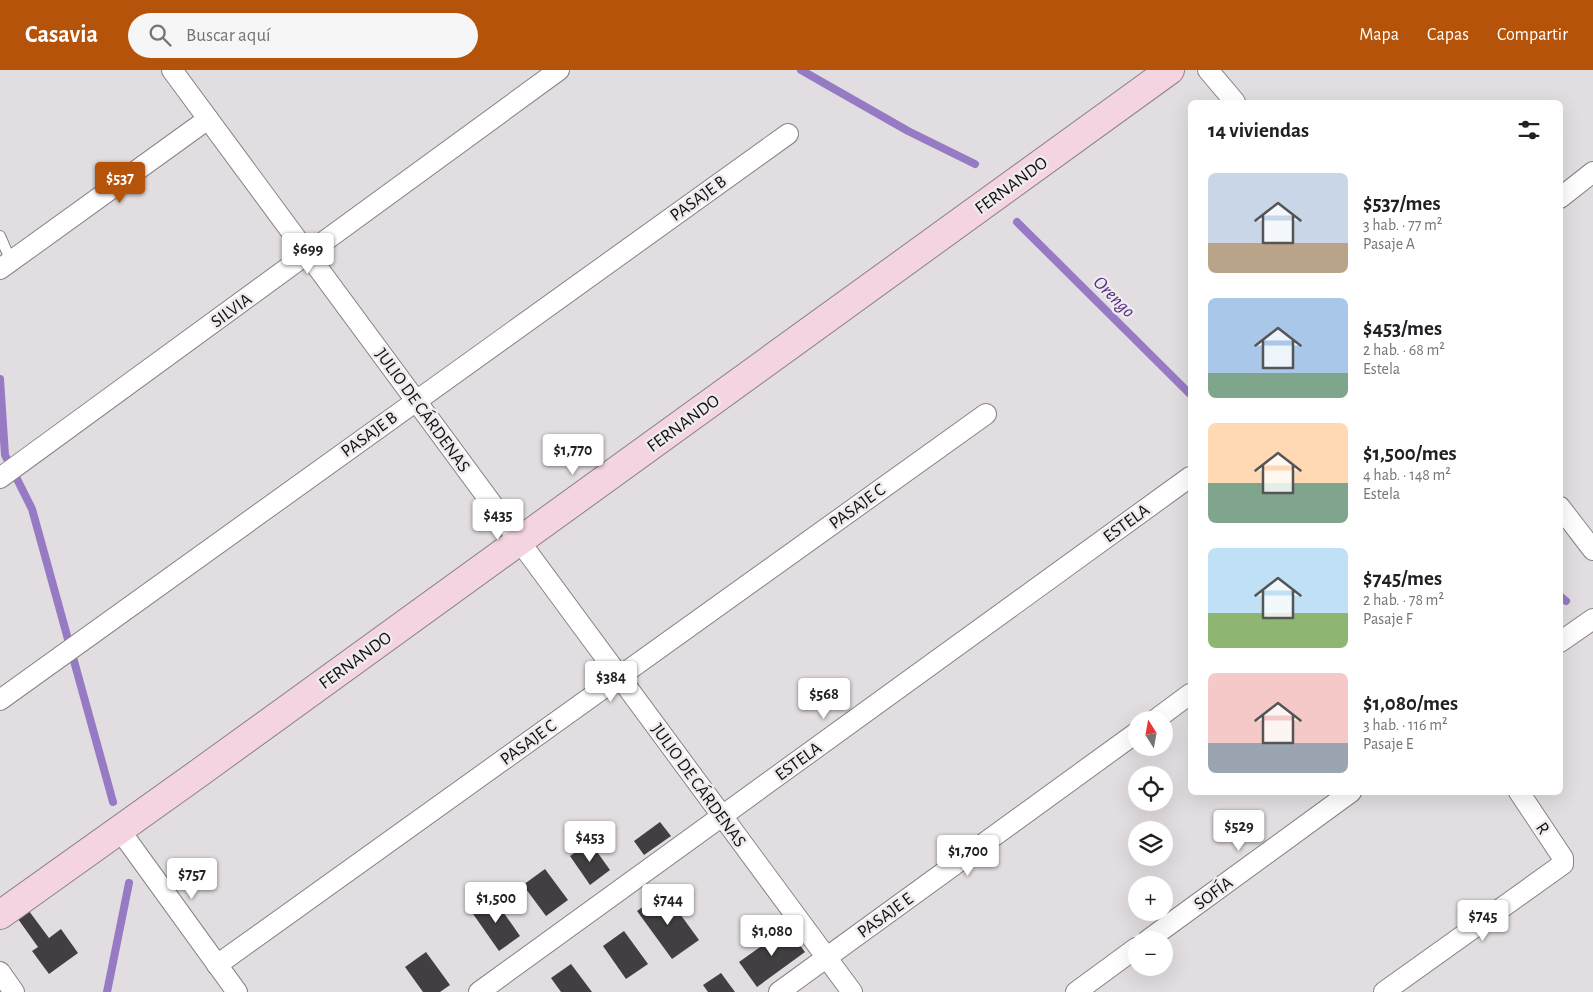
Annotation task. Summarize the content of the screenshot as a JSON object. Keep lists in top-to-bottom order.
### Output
{
  "streets": {
    "street": [
      "FERNANDO",
      "PASAJE B",
      "SILVIA",
      "JULIO DE CÁRDENAS",
      "PASAJE C",
      "ESTELA",
      "R",
      "SOFÍA",
      "PASAJE E"
    ]
  },
  "crossings": [
    ["FERNANDO", "JULIO DE CÁRDENAS"],
    ["PASAJE B", "JULIO DE CÁRDENAS"],
    ["SILVIA", "JULIO DE CÁRDENAS"],
    ["JULIO DE CÁRDENAS", "PASAJE C"],
    ["JULIO DE CÁRDENAS", "ESTELA"],
    ["JULIO DE CÁRDENAS", "PASAJE E"]
  ],
  "water": ["Orengo"],
  "north": "top",
  "page": {
    "header": "Casavia",
    "search": "Buscar aquí",
    "nav": ["Mapa", "Capas", "Compartir"],
    "heading": "14 viviendas",
    "list": [
      {
        "name": "$537/mes",
        "note": "3 hab. · 77 m² · Pasaje A"
      },
      {
        "name": "$453/mes",
        "note": "2 hab. · 68 m² · Estela"
      },
      {
        "name": "$1,500/mes",
        "note": "4 hab. · 148 m² · Estela"
      },
      {
        "name": "$745/mes",
        "note": "2 hab. · 78 m² · Pasaje F"
      },
      {
        "name": "$1,080/mes",
        "note": "3 hab. · 116 m² · Pasaje E"
      }
    ],
    "price": [
      "$537",
      "$699",
      "$1,770",
      "$435",
      "$384",
      "$568",
      "$529",
      "$453",
      "$1,700",
      "$757",
      "$1,500",
      "$744",
      "$745",
      "$1,080"
    ],
    "map_buttons": ["+", "−"]
  }
}
